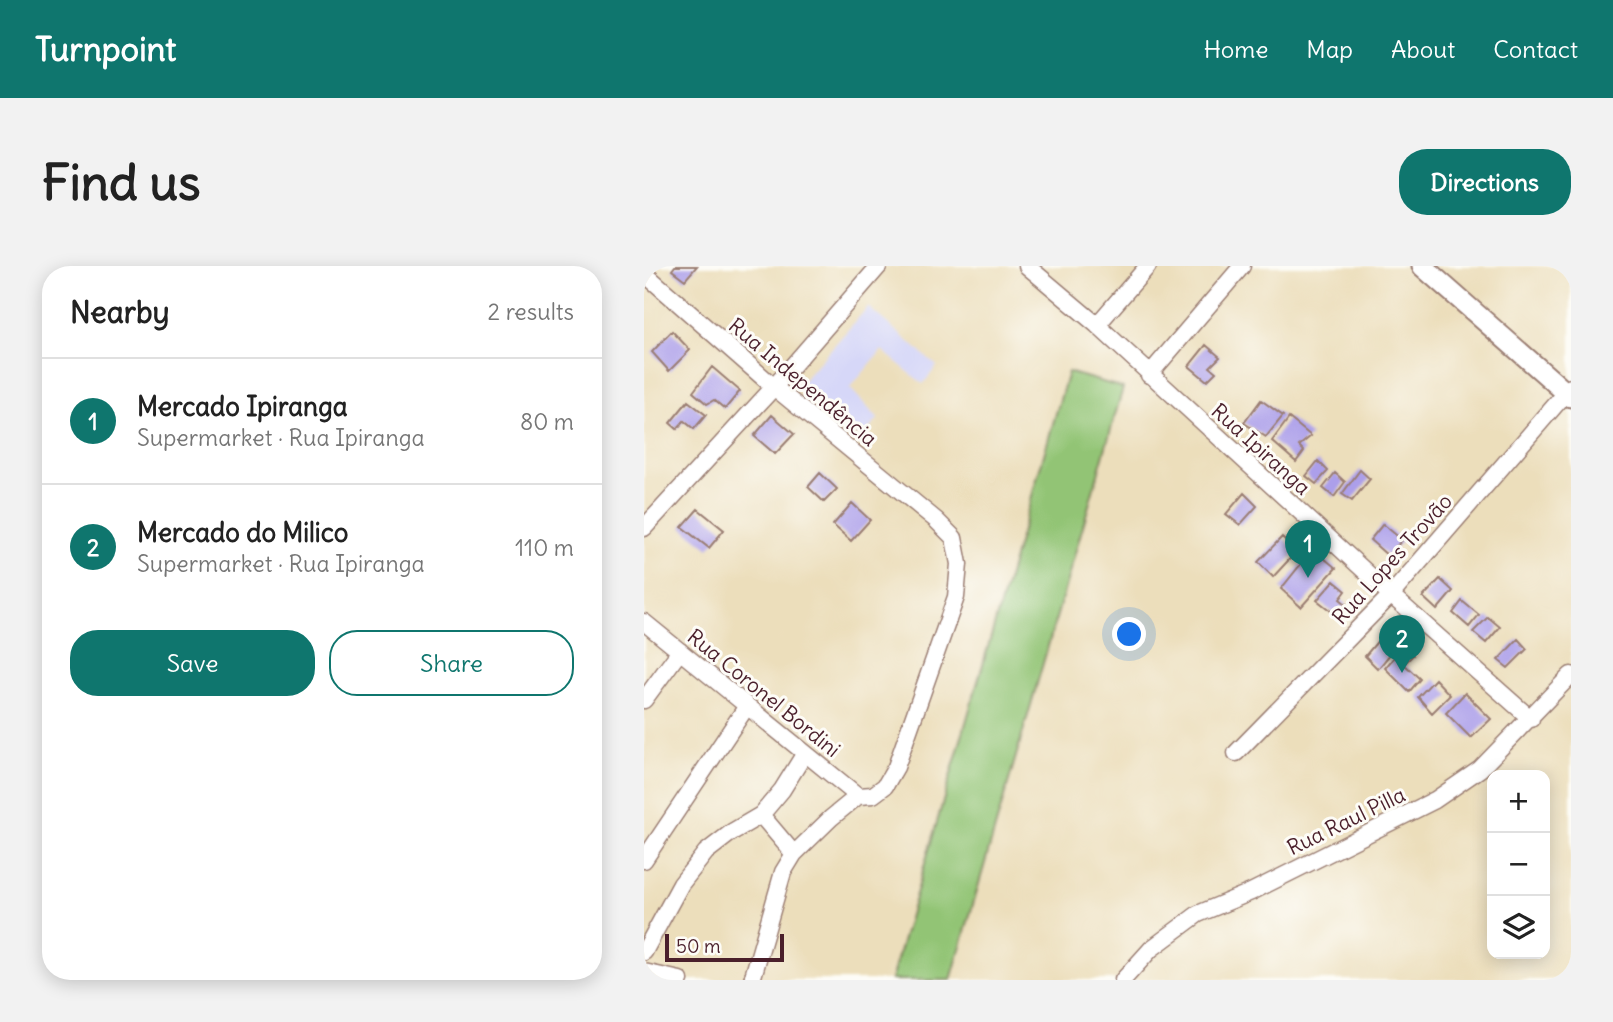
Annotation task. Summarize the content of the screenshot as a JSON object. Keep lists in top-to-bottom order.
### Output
{
  "streets": {
    "street": [
      "Rua Independência",
      "Rua Ipiranga",
      "Rua Lopes Trovão",
      "Rua Coronel Bordini",
      "Rua Raul Pilla"
    ]
  },
  "crossings": [
    ["Rua Independência", "Rua Coronel Bordini"],
    ["Rua Ipiranga", "Rua Lopes Trovão"],
    ["Rua Ipiranga", "Rua Raul Pilla"]
  ],
  "scale_bar": "50 m",
  "page": {
    "header": "Turnpoint",
    "nav": [
      "Home",
      "Map",
      "About",
      "Contact"
    ],
    "buttons": [
      "Directions",
      ["Save", "Share"]
    ],
    "title": "Find us",
    "heading": ["Nearby", "2 results"],
    "list": [
      {
        "mark": "1",
        "name": "Mercado Ipiranga",
        "note": "Supermarket · Rua Ipiranga",
        "value": "80 m"
      },
      {
        "mark": "2",
        "name": "Mercado do Milico",
        "note": "Supermarket · Rua Ipiranga",
        "value": "110 m"
      }
    ],
    "pins": ["1", "2"],
    "map_buttons": ["+", "−"],
    "scale": "50 m"
  }
}
